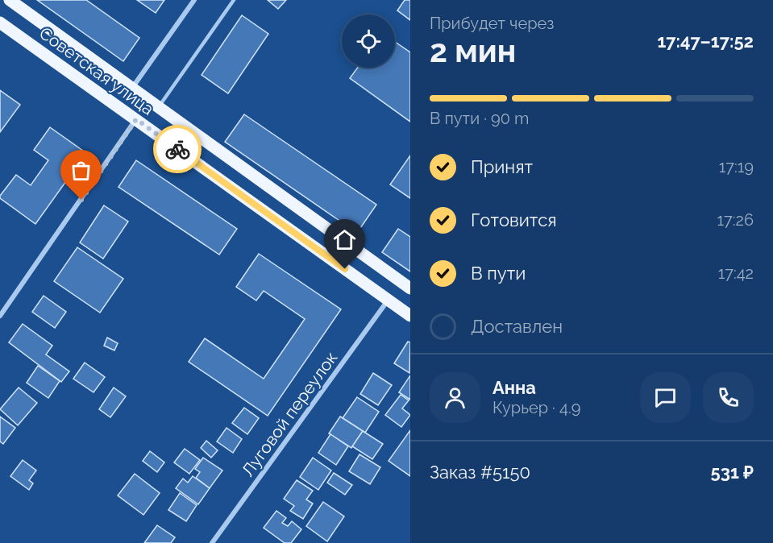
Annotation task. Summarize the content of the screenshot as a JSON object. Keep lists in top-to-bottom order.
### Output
{
  "streets": {
    "main road": ["Советская улица"],
    "street": ["Луговой переулок"]
  },
  "crossings": [
    ["Советская улица", "Луговой переулок"]
  ],
  "page": {
    "heading": ["2 мин", "Прибудет через", "17:47–17:52"],
    "panel": [
      "Анна",
      "Курьер · 4.9",
      "Заказ #5150",
      "531 ₽"
    ],
    "bar": "В пути · 90 m",
    "list": [
      ["Принят", "17:19"],
      ["Готовится", "17:26"],
      ["В пути", "17:42"],
      "Доставлен"
    ]
  }
}
